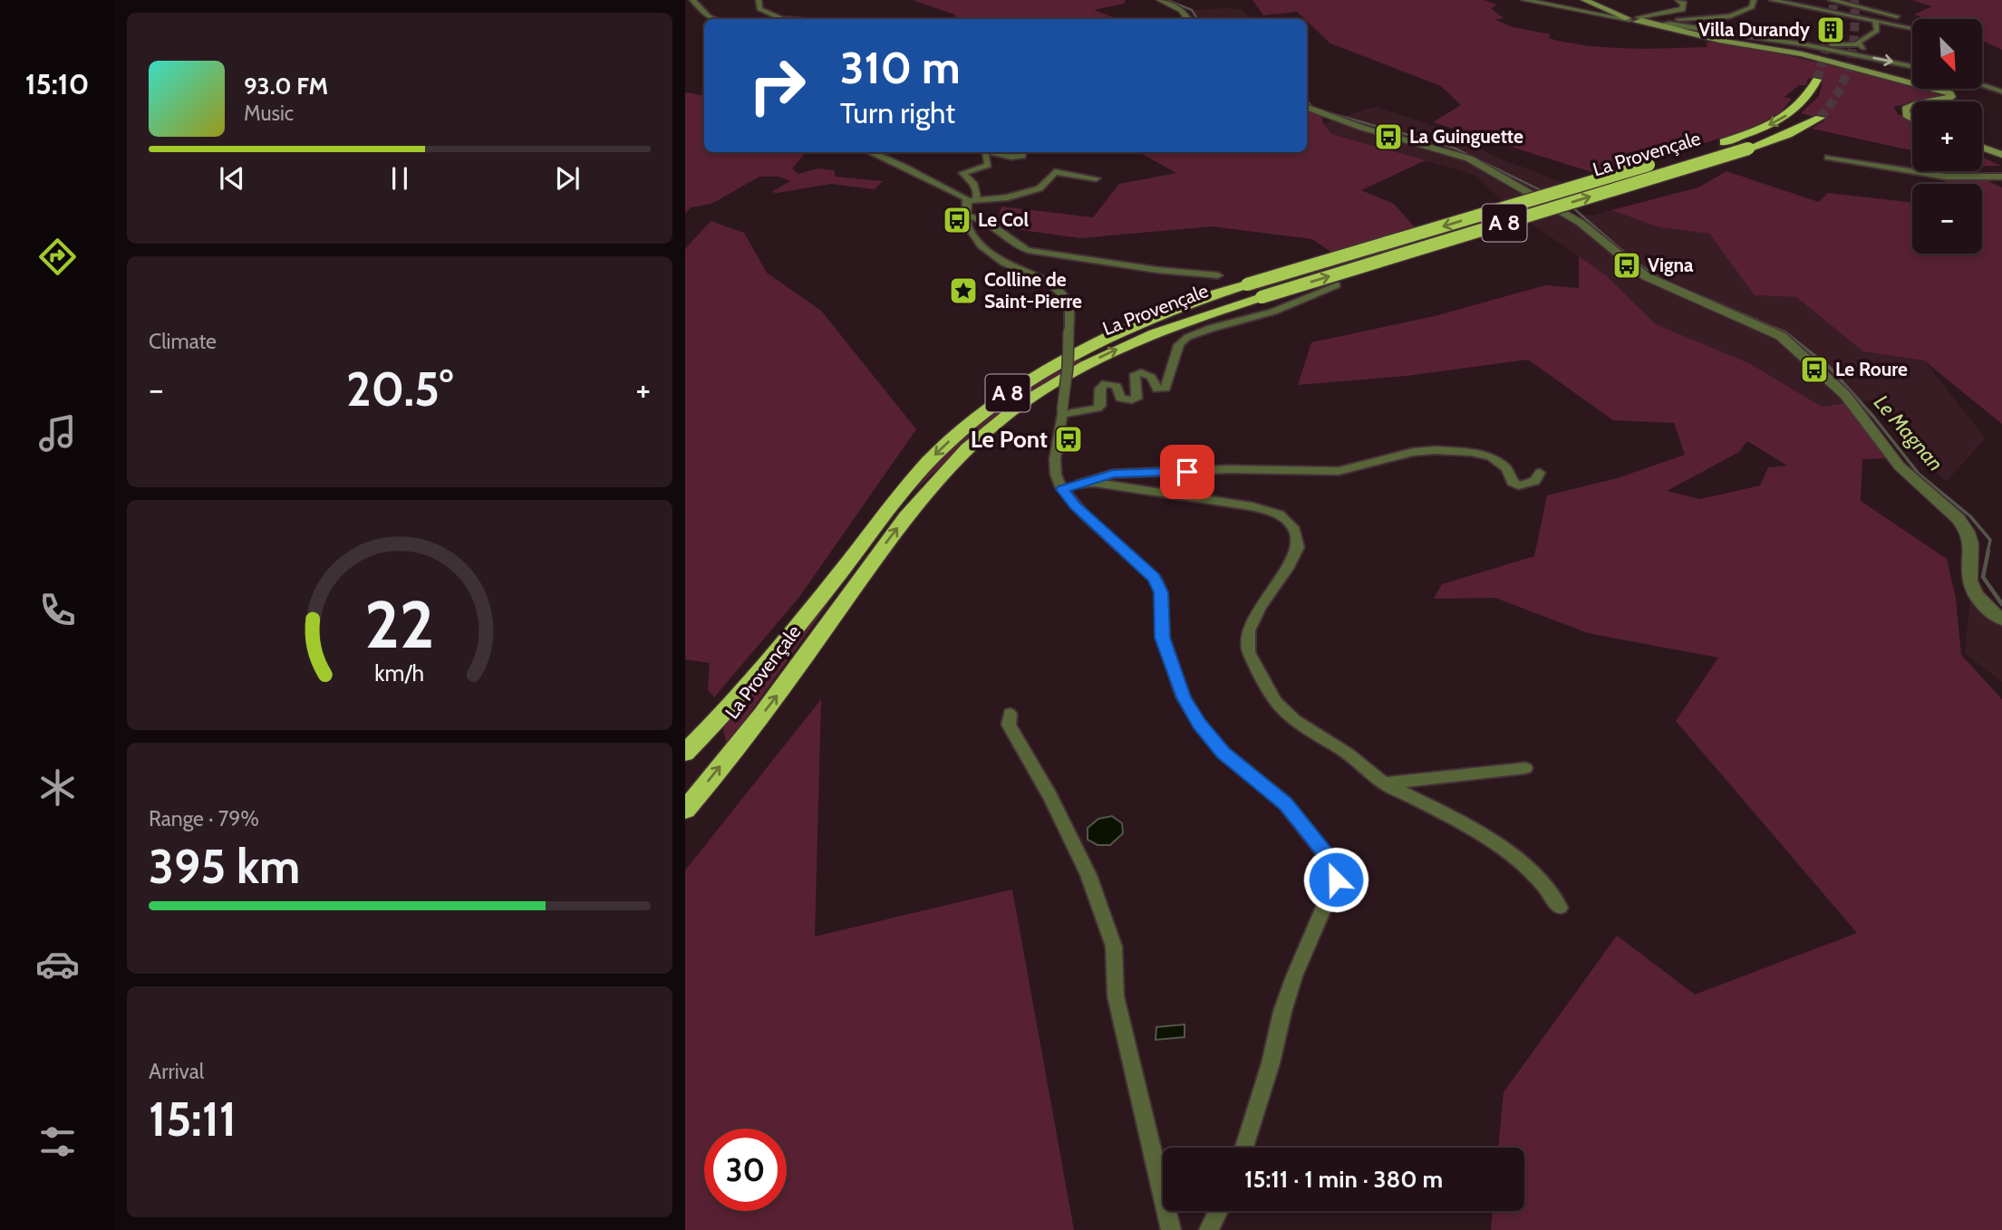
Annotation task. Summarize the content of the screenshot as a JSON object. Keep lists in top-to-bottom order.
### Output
{
  "streets": {
    "highway": ["La Provençale", "A 8"]
  },
  "water": ["Le Magnan"],
  "places": {
    "building": ["Villa Durandy"],
    "bus stop": [
      "La Guinguette",
      "Le Col",
      "Vigna",
      "Le Roure",
      "Le Pont"
    ],
    "place": ["Colline de Saint-Pierre"]
  },
  "north": "bottom right",
  "page": {
    "tabs": "15:10",
    "map_buttons": ["+", "−"],
    "turn": ["310 m", "Turn right"],
    "song": ["93.0 FM", "Music"],
    "tile": [
      "Climate",
      ["Range · 79%", "395 km"],
      ["Arrival", "15:11"]
    ],
    "heat": ["−", "20.5°", "+"],
    "limit": "30",
    "trip": "15:11 · 1 min · 380 m",
    "gauge": ["22", "km/h"]
  }
}
